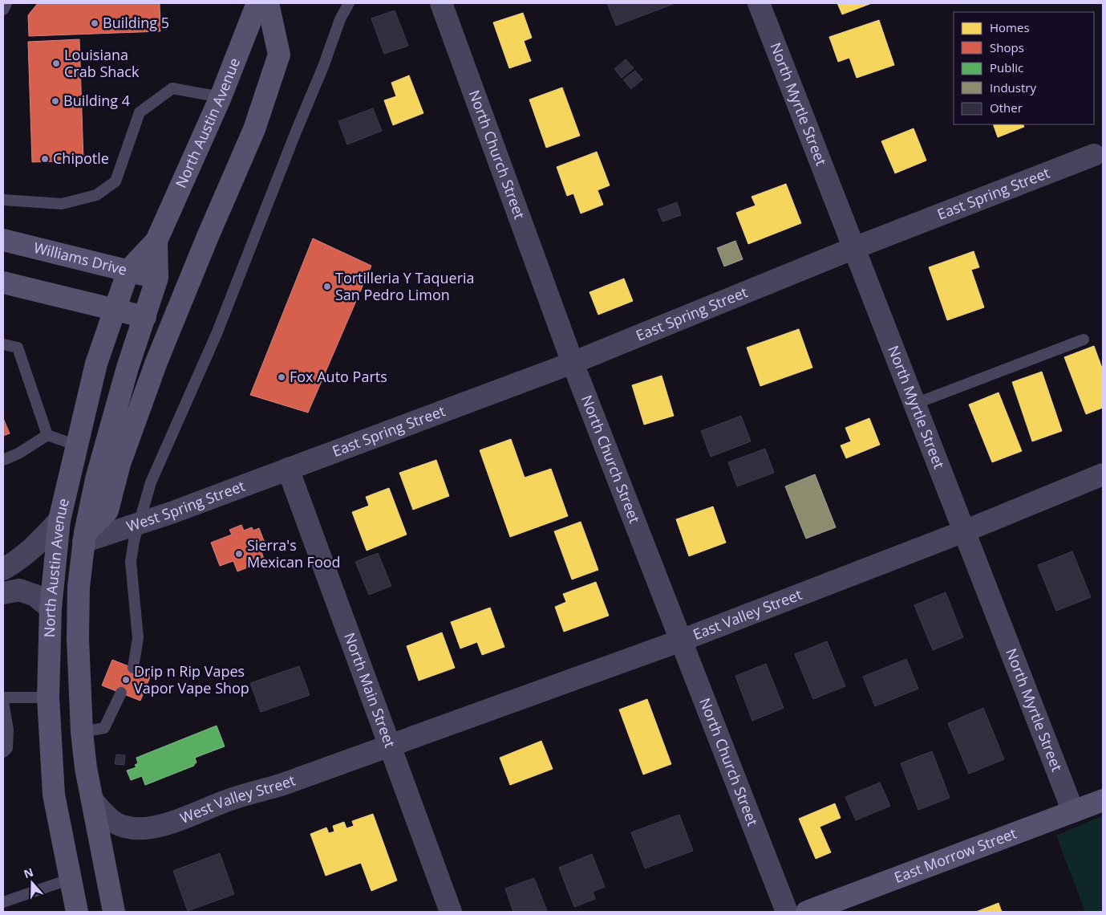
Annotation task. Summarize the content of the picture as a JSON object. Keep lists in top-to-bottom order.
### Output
{
  "streets": {
    "main road": ["North Austin Avenue", "Williams Drive", "East Morrow Street"],
    "street": [
      "North Myrtle Street",
      "North Church Street",
      "East Spring Street",
      "West Spring Street",
      "East Valley Street",
      "North Main Street",
      "West Valley Street"
    ]
  },
  "crossings": [
    ["North Myrtle Street", "East Spring Street"],
    ["North Myrtle Street", "East Valley Street"],
    ["North Myrtle Street", "East Morrow Street"],
    ["North Austin Avenue", "Williams Drive"],
    ["North Austin Avenue", "West Spring Street"],
    ["North Austin Avenue", "West Valley Street"],
    ["North Church Street", "East Spring Street"],
    ["North Church Street", "East Valley Street"],
    ["East Spring Street", "West Spring Street"],
    ["East Spring Street", "North Main Street"],
    ["West Spring Street", "North Main Street"],
    ["East Valley Street", "North Main Street"],
    ["East Valley Street", "West Valley Street"],
    ["North Main Street", "West Valley Street"]
  ],
  "places": [
    "Building 5",
    "Louisiana Crab Shack",
    "Building 4",
    "Chipotle",
    "Tortilleria Y Taqueria San Pedro Limon",
    "Fox Auto Parts",
    "Sierra's Mexican Food",
    "Drip n Rip Vapes Vapor Vape Shop"
  ],
  "legend": [
    "Homes",
    "Shops",
    "Public",
    "Industry",
    "Other"
  ],
  "north": "top"
}
